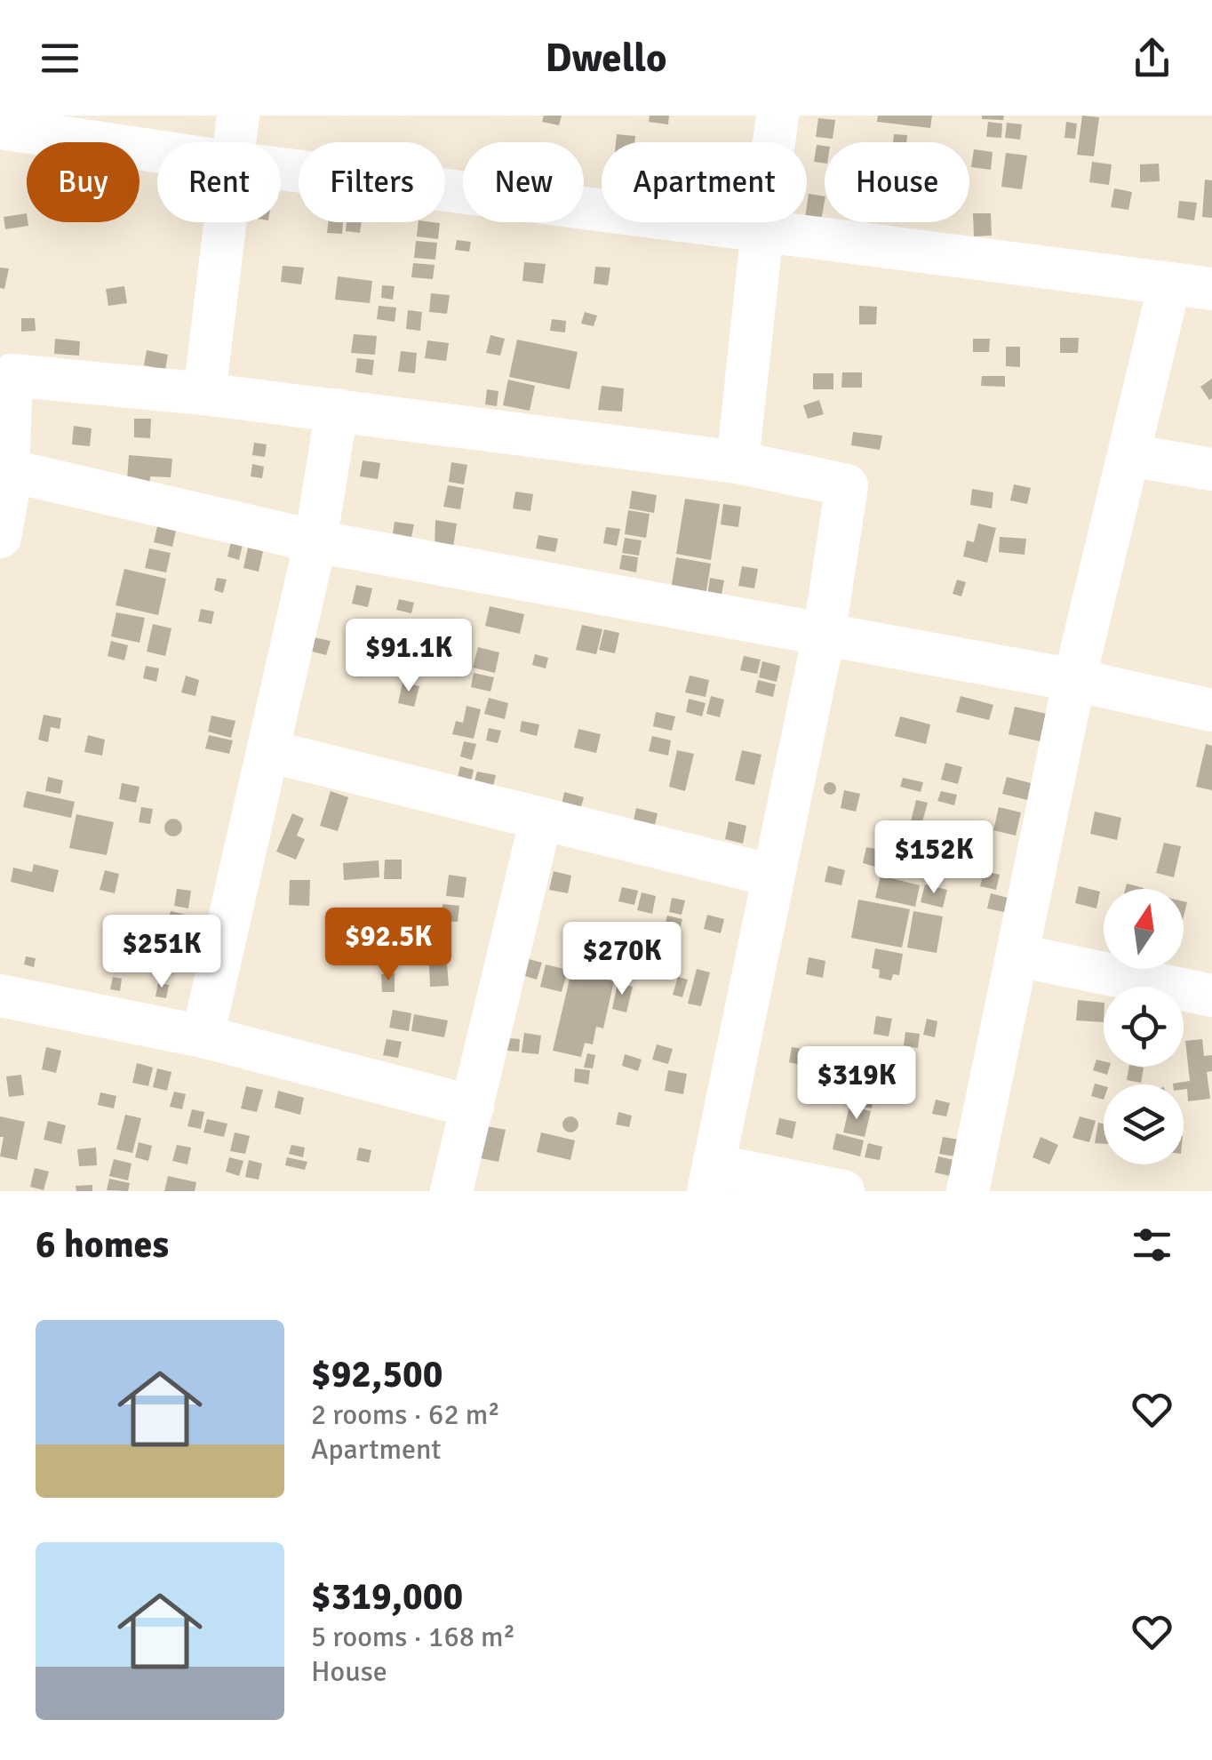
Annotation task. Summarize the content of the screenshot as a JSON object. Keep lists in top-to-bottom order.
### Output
{
  "north": "top",
  "page": {
    "header": "Dwello",
    "chip": [
      "Buy",
      "Rent",
      "Filters",
      "New",
      "Apartment",
      "House"
    ],
    "price": [
      "$91.1K",
      "$152K",
      "$92.5K",
      "$251K",
      "$270K",
      "$319K"
    ],
    "heading": "6 homes",
    "list": [
      {
        "name": "$92,500",
        "note": "2 rooms · 62 m² · Apartment"
      },
      {
        "name": "$319,000",
        "note": "5 rooms · 168 m² · House"
      }
    ]
  }
}
